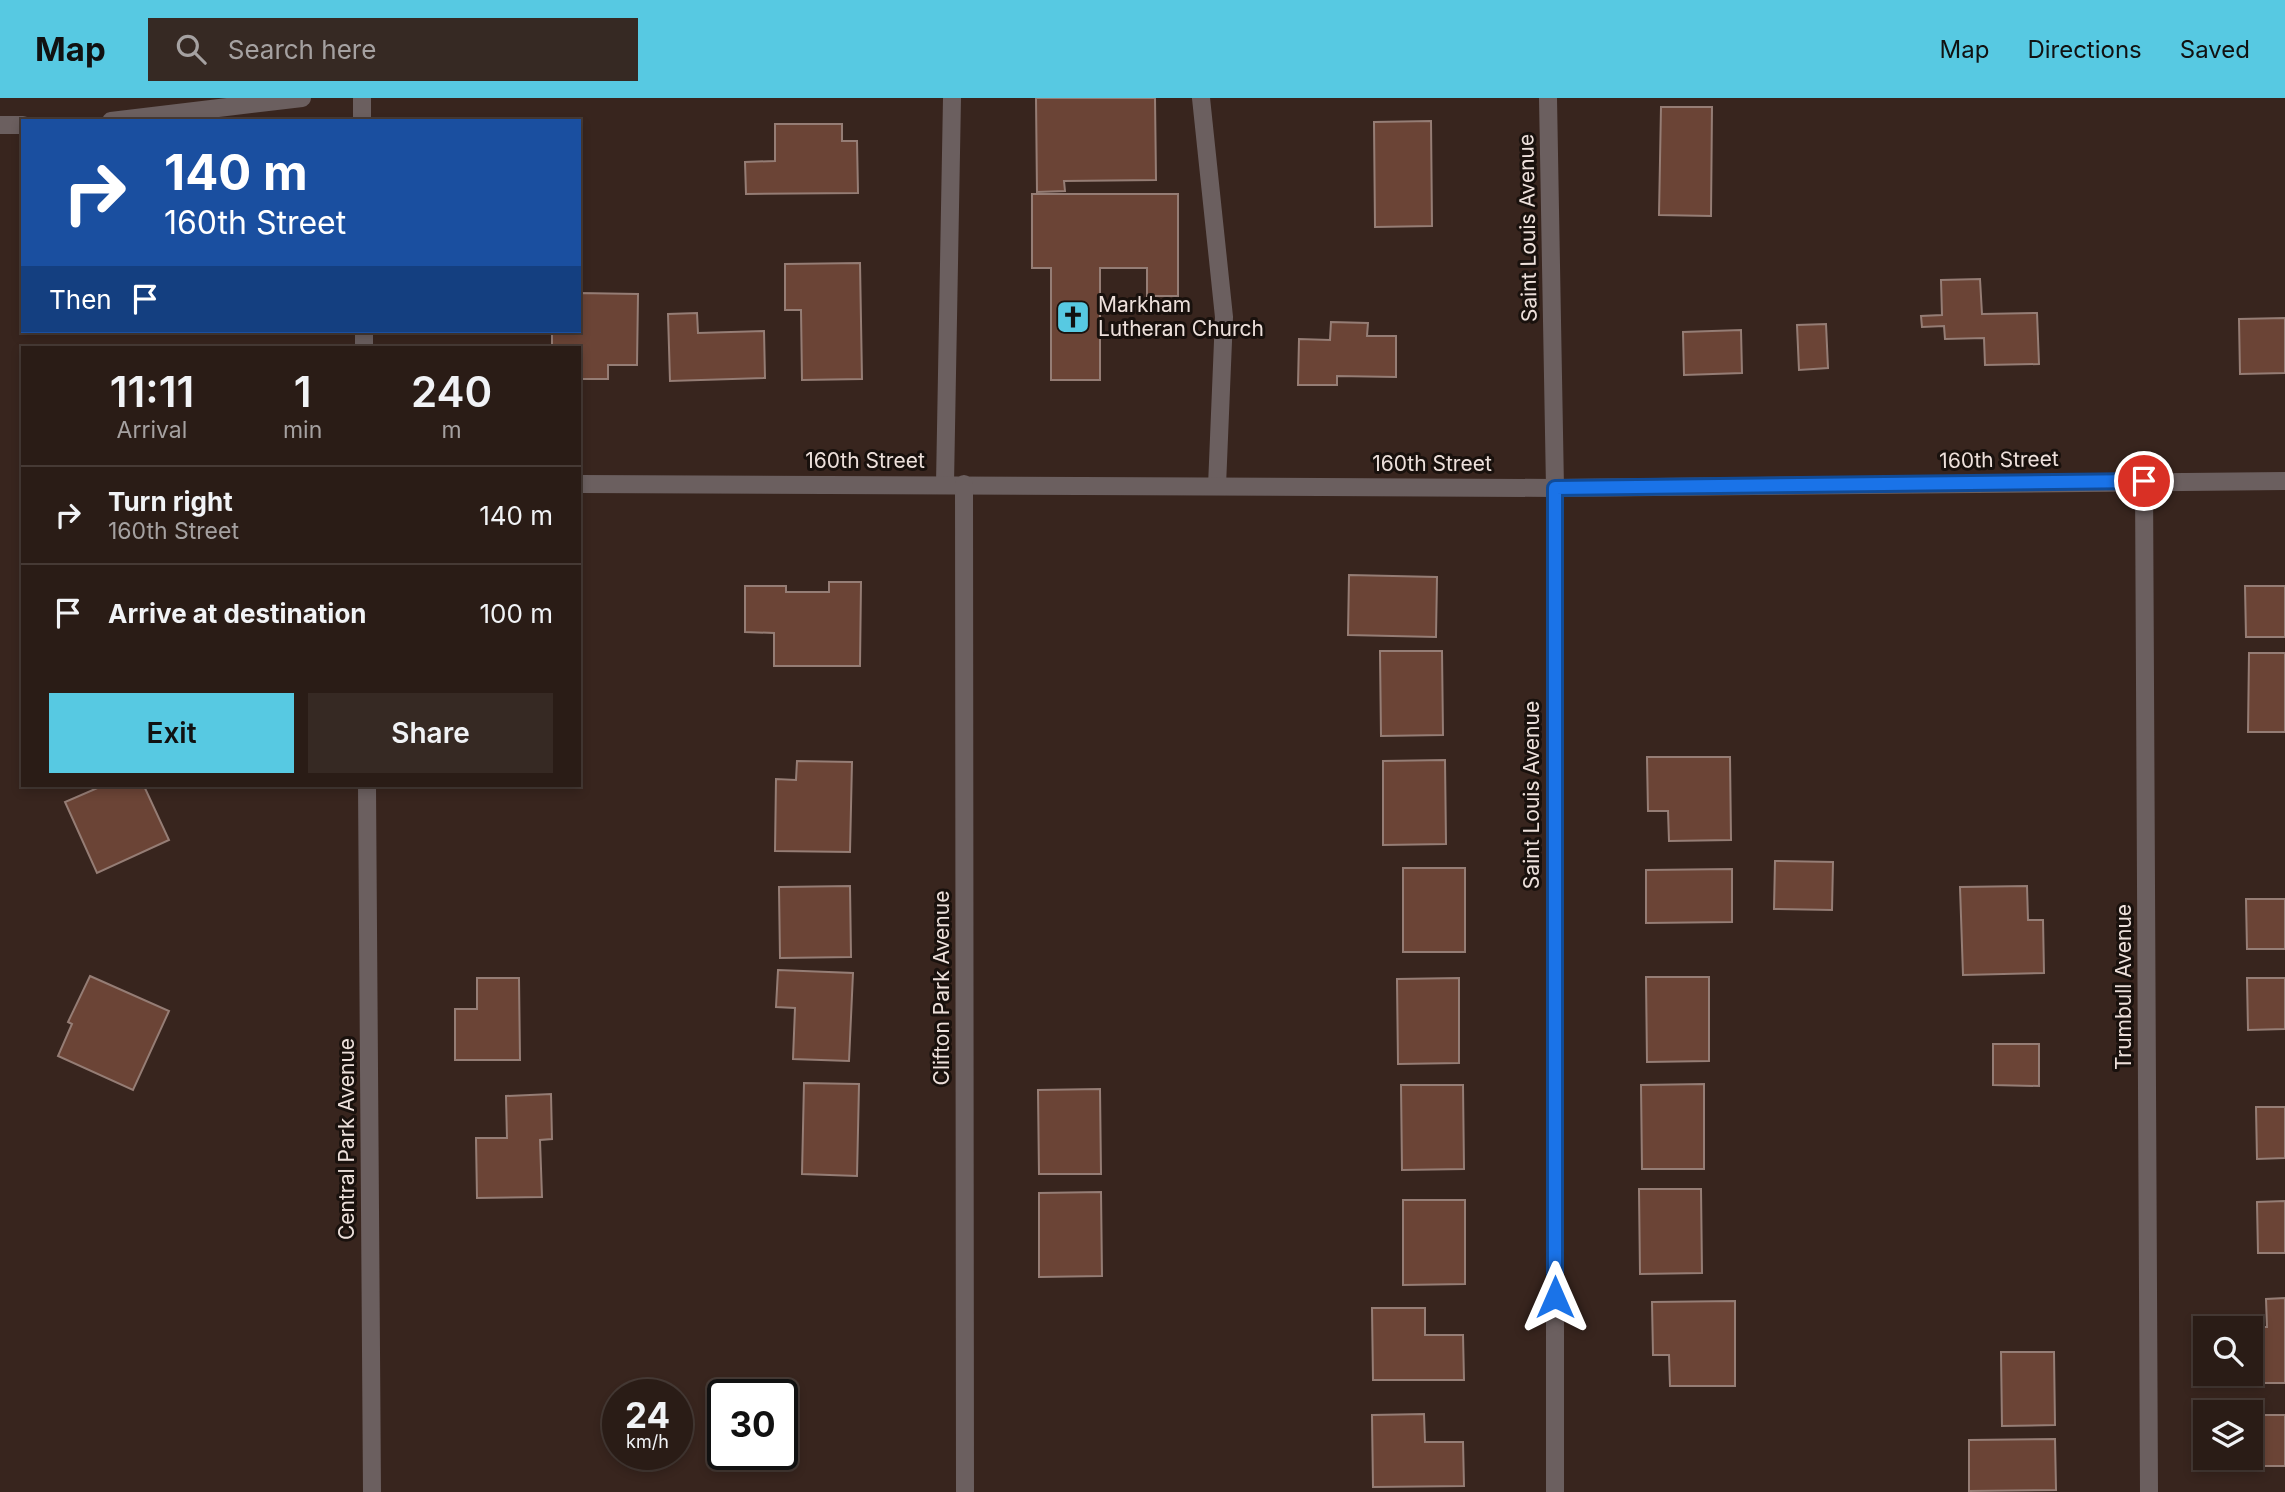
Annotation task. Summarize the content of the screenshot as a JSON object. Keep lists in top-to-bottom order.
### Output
{
  "streets": {
    "street": [
      "Saint Louis Avenue",
      "160th Street",
      "Trumbull Avenue",
      "Clifton Park Avenue",
      "Central Park Avenue"
    ]
  },
  "crossings": [
    ["Saint Louis Avenue", "160th Street"],
    ["160th Street", "Trumbull Avenue"],
    ["160th Street", "Clifton Park Avenue"]
  ],
  "places": {
    "church": ["Markham Lutheran Church"]
  },
  "page": {
    "header": "Map",
    "search": "Search here",
    "nav": ["Map", "Directions", "Saved"],
    "turn": ["140 m", "160th Street"],
    "then": "Then",
    "eta": [
      "11:11",
      "Arrival",
      "1",
      "min",
      "240",
      "m"
    ],
    "list": [
      {
        "name": "Turn right",
        "note": "160th Street",
        "value": "140 m"
      },
      {
        "name": "Arrive at destination",
        "value": "100 m"
      }
    ],
    "buttons": ["Exit", "Share"],
    "speed": "24 km/h",
    "limit": "30"
  }
}
